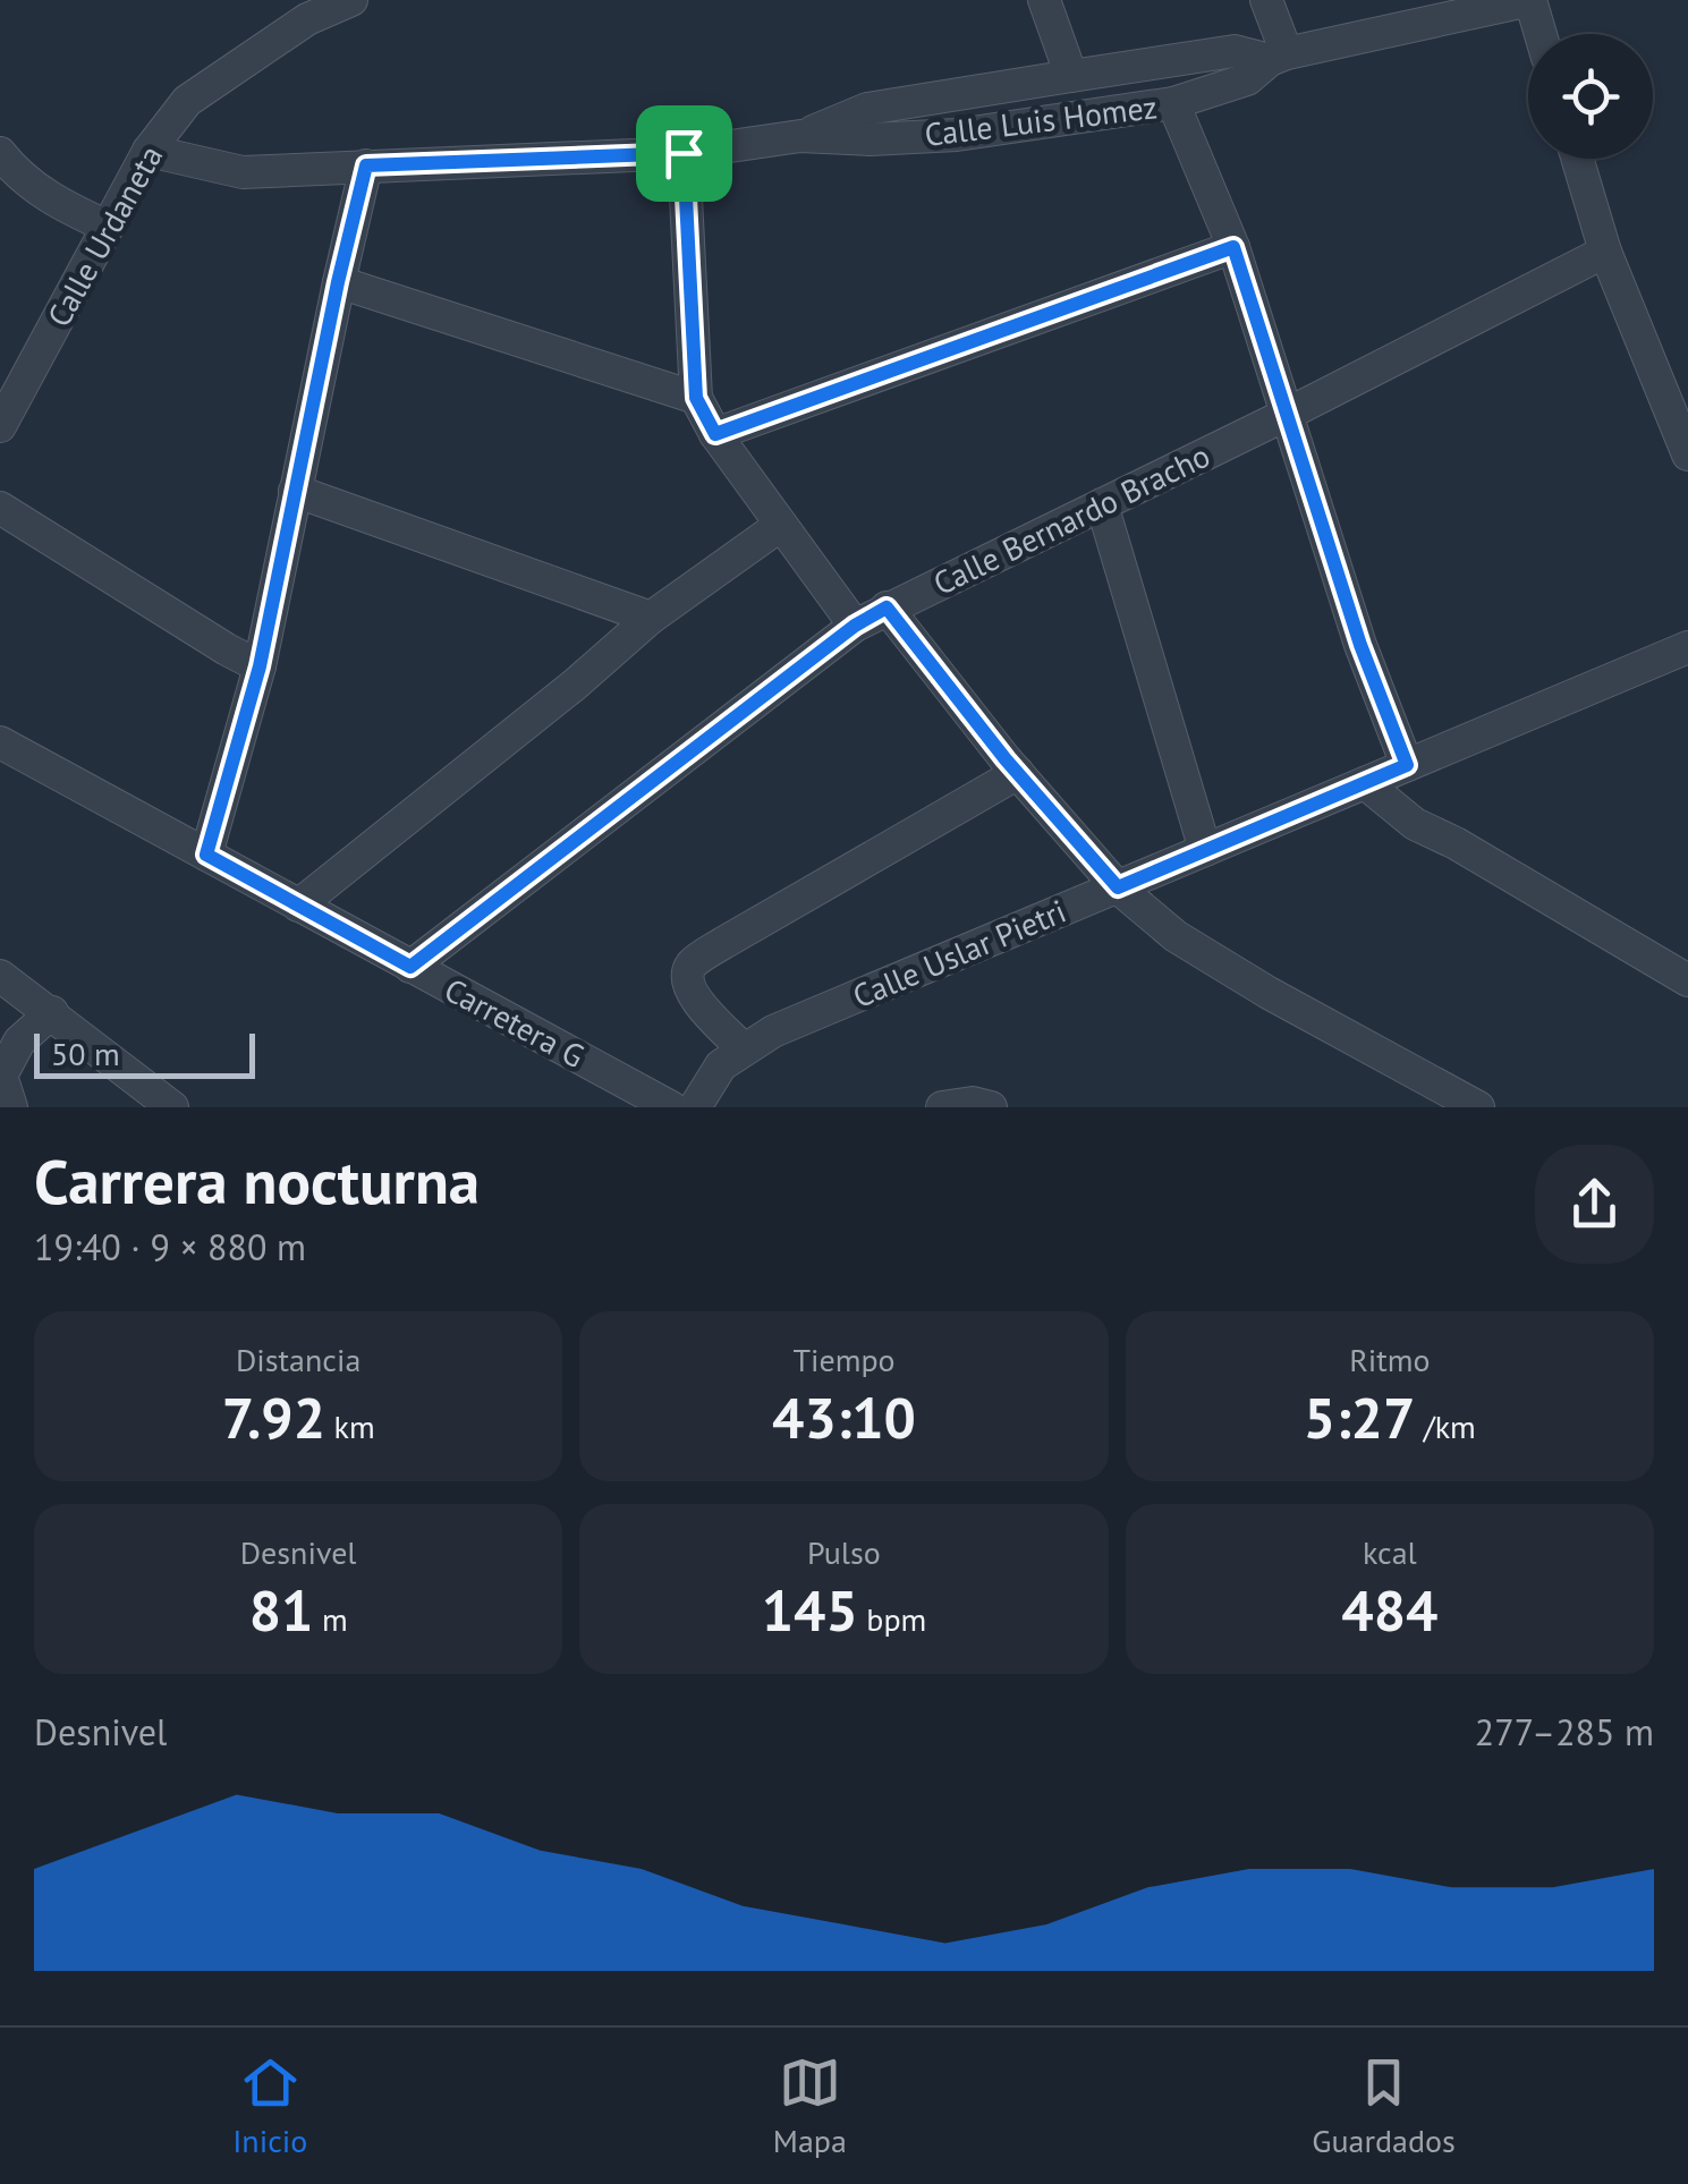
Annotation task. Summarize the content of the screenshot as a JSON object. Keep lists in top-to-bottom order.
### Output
{
  "streets": {
    "street": [
      "Calle Luis Homez",
      "Calle Urdaneta",
      "Calle Bernardo Bracho",
      "Calle Uslar Pietri",
      "Carretera G"
    ]
  },
  "crossings": [
    ["Calle Luis Homez", "Calle Urdaneta"],
    ["Calle Bernardo Bracho", "Carretera G"]
  ],
  "scale_bar": "50 m",
  "page": {
    "scale": "50 m",
    "heading": ["Carrera nocturna", "19:40 · 9 × 880 m"],
    "stats": [
      ["Distancia", "7.92 km"],
      ["Tiempo", "43:10"],
      ["Ritmo", "5:27 /km"],
      ["Desnivel", "81 m"],
      ["Pulso", "145 bpm"],
      ["kcal", "484"]
    ],
    "chart": ["Desnivel", "277–285 m"],
    "tabs": ["Inicio", "Mapa", "Guardados"]
  }
}
